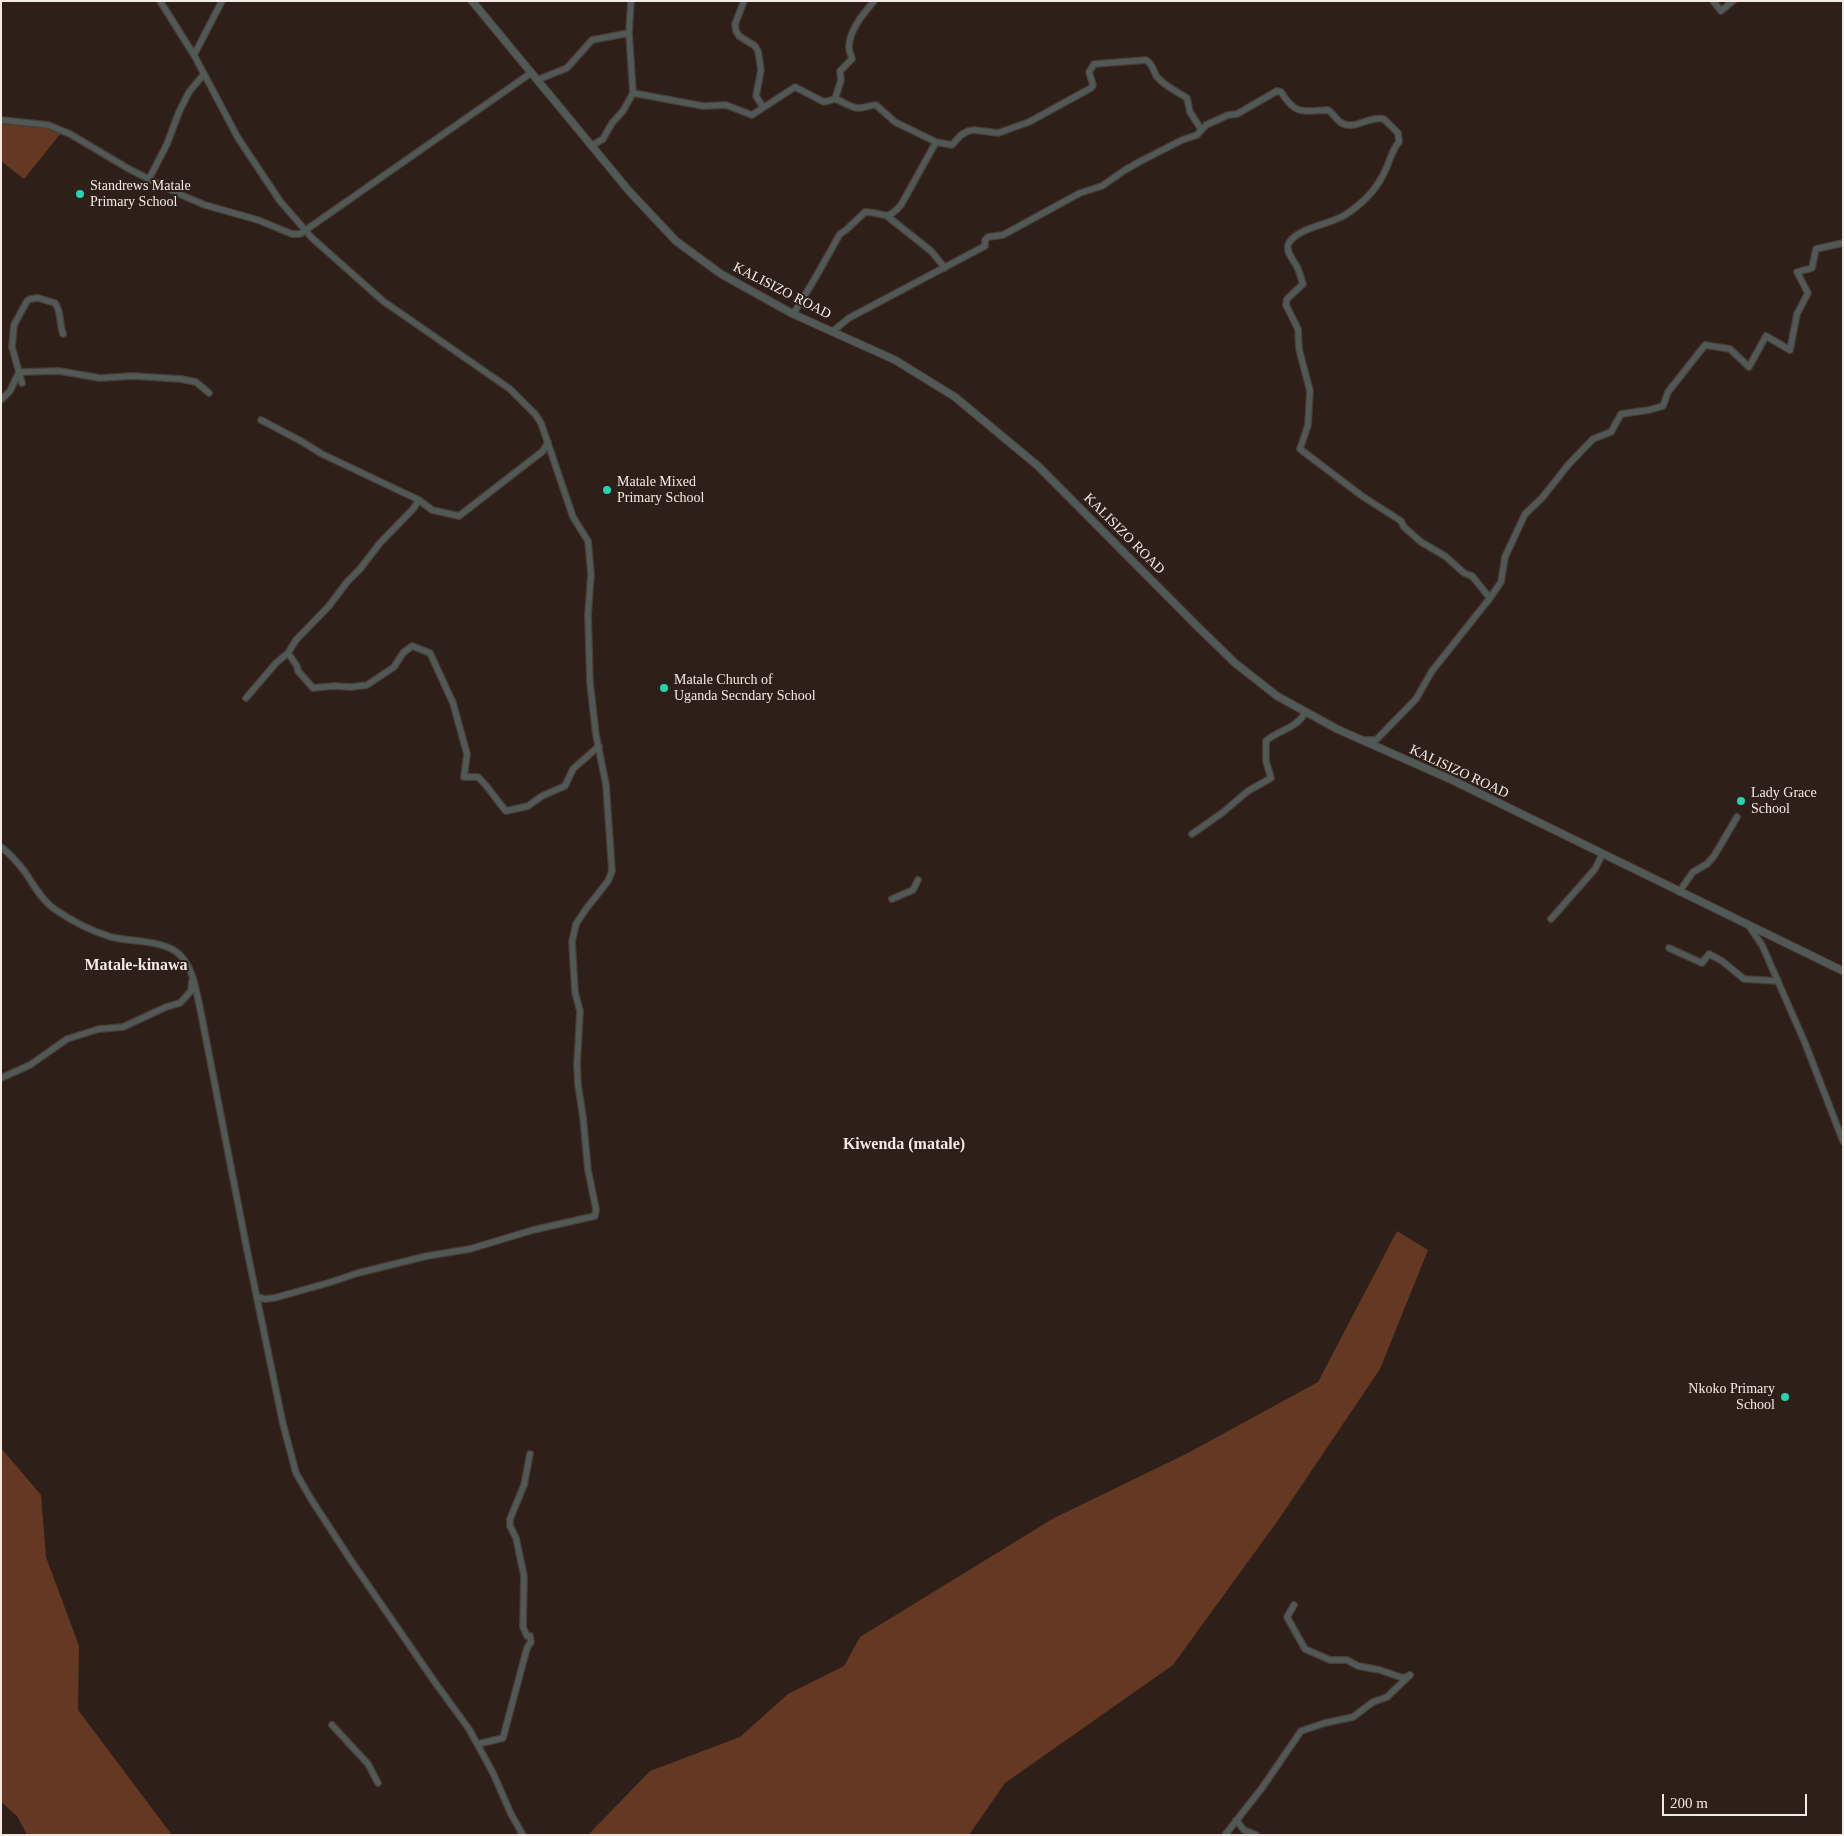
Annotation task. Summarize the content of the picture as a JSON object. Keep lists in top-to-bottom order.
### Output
{
  "streets": {
    "street": ["KALISIZO ROAD"]
  },
  "districts": ["Matale-kinawa", "Kiwenda (matale)"],
  "places": [
    "Standrews Matale Primary School",
    "Matale Mixed Primary School",
    "Matale Church of Uganda Secndary School",
    "Lady Grace School",
    "Nkoko Primary School"
  ],
  "scale_bar": "200 m"
}
